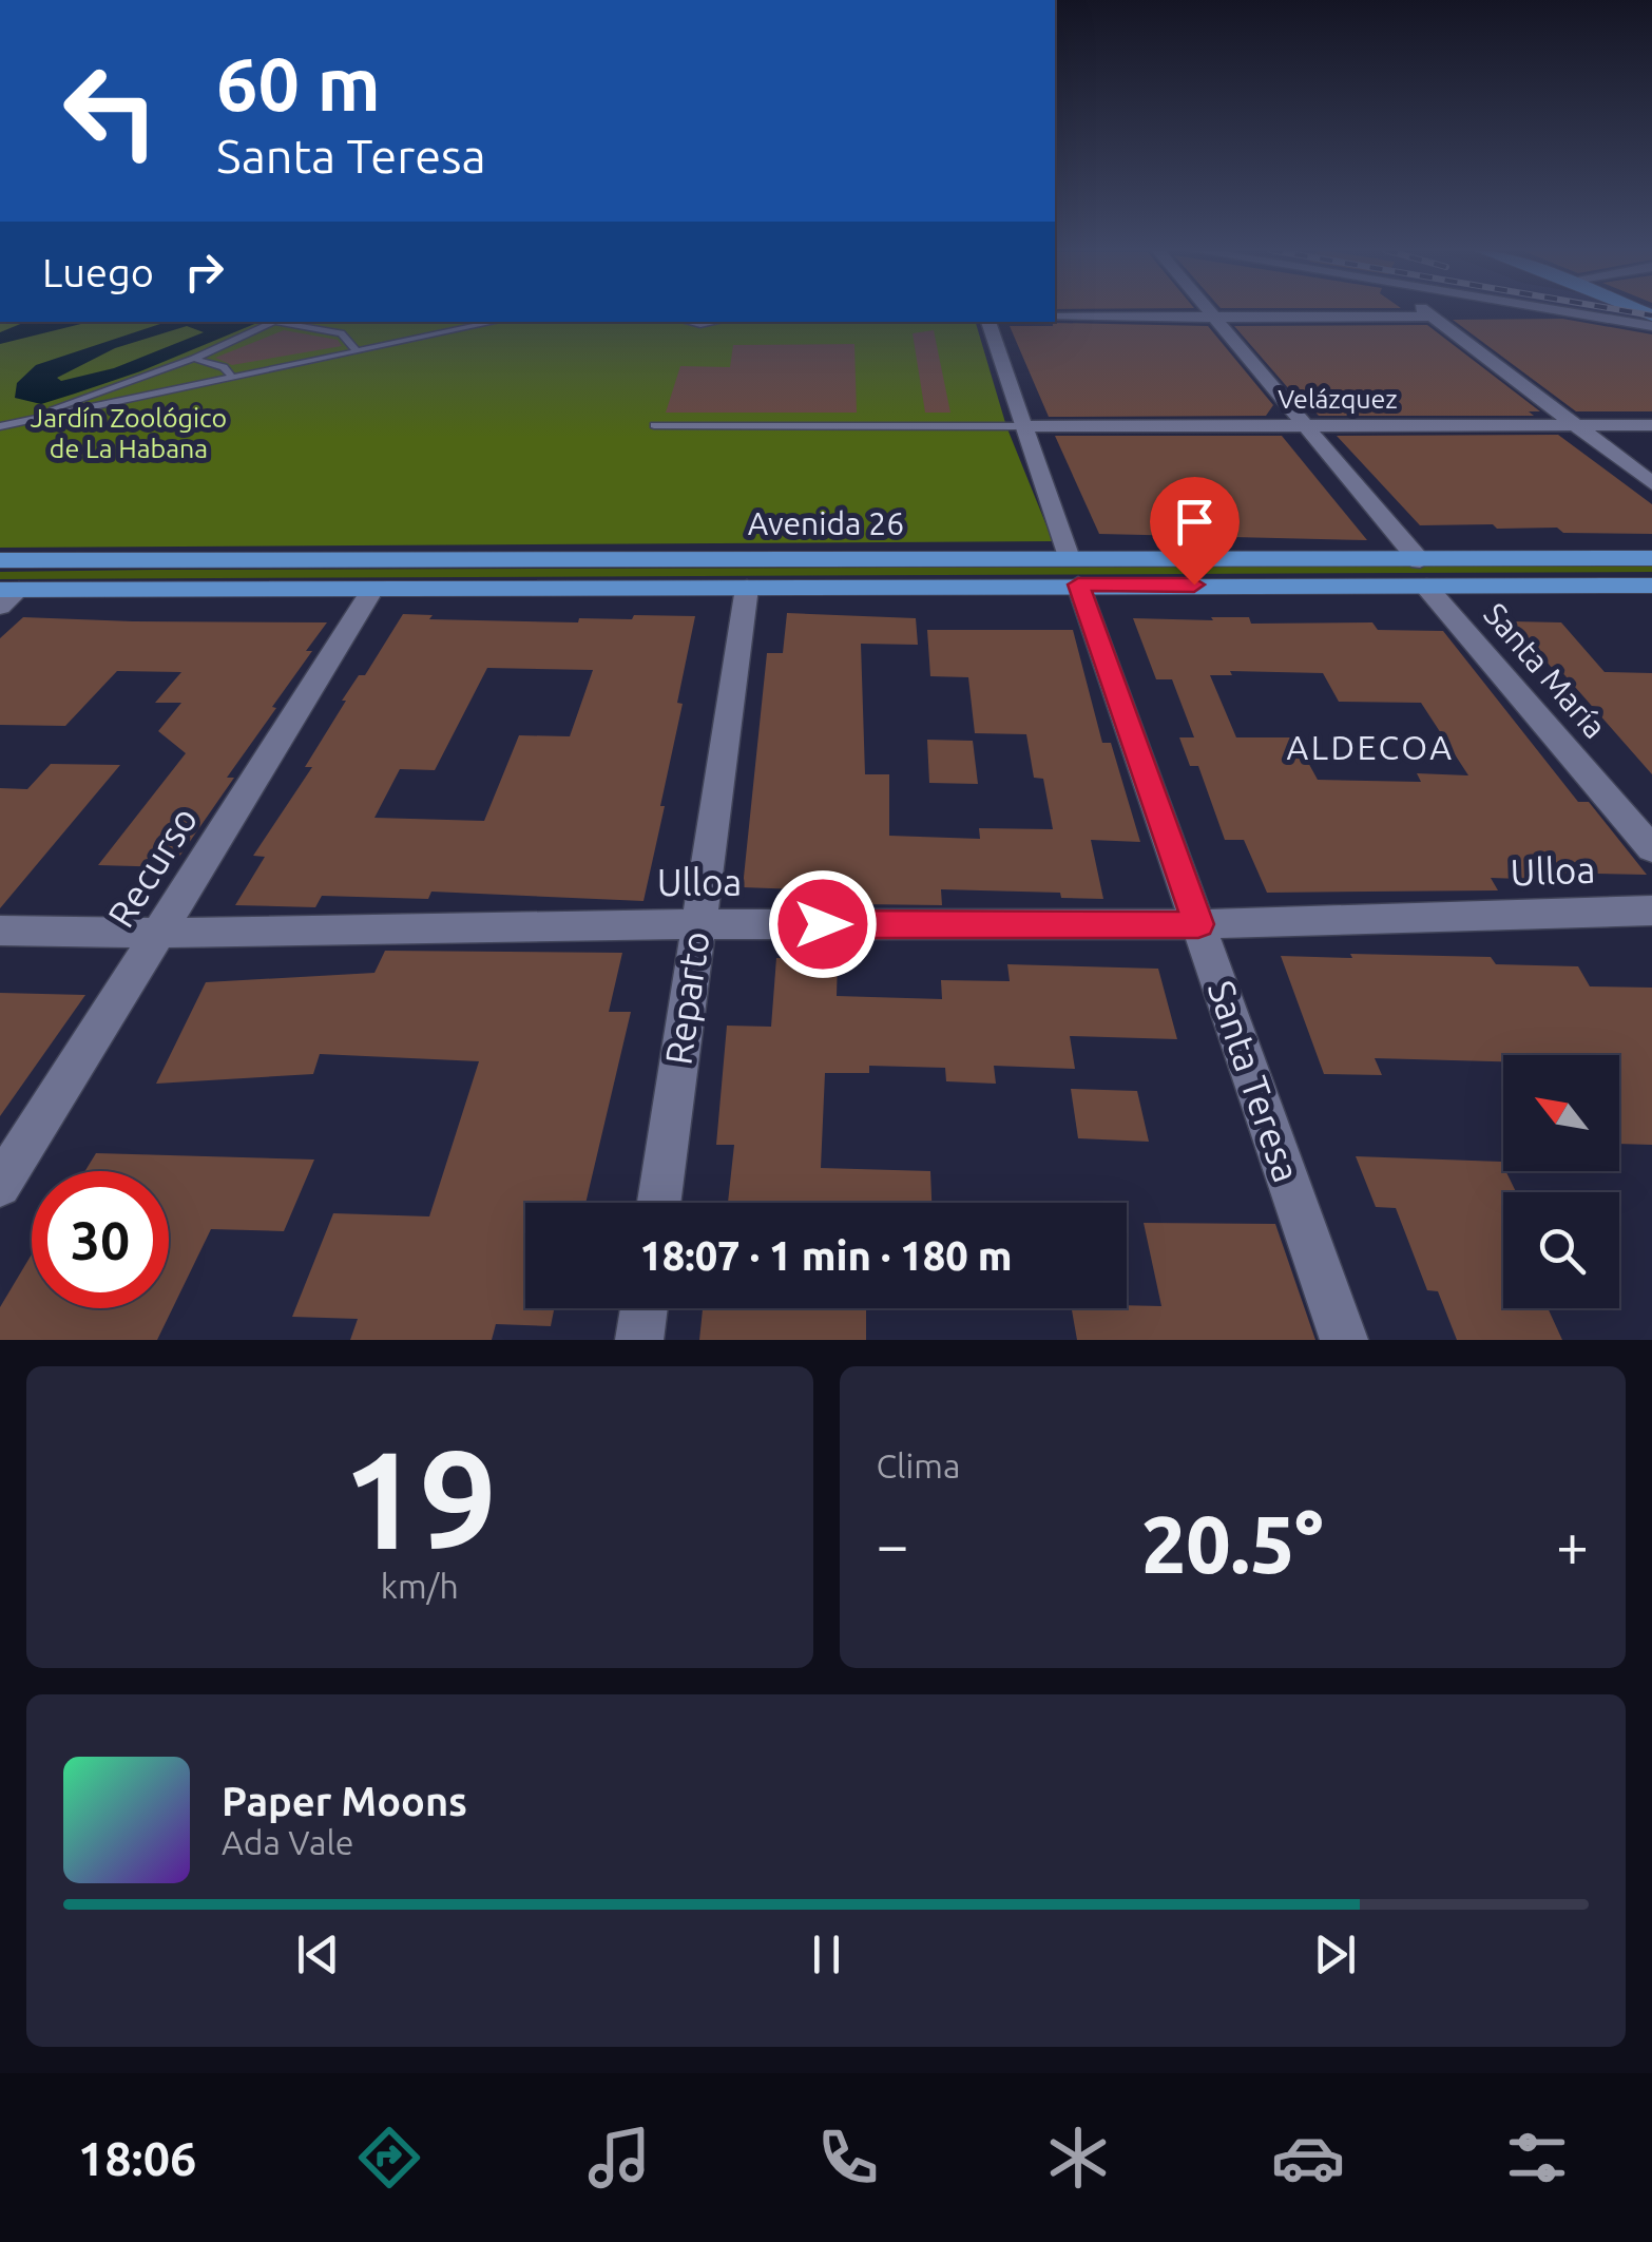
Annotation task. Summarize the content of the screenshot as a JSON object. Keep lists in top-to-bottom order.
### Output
{
  "streets": {
    "main road": ["Avenida 26"],
    "street": [
      "Velázquez",
      "Santa María",
      "Recurso",
      "Ulloa",
      "Reparto",
      "Santa Teresa"
    ]
  },
  "crossings": [
    ["Velázquez", "Santa María"],
    ["Velázquez", "Santa Teresa"],
    ["Avenida 26", "Santa María"],
    ["Avenida 26", "Recurso"],
    ["Avenida 26", "Reparto"],
    ["Avenida 26", "Santa Teresa"],
    ["Recurso", "Ulloa"],
    ["Ulloa", "Reparto"],
    ["Ulloa", "Santa Teresa"]
  ],
  "districts": ["ALDECOA"],
  "parks": ["Jardín Zoológico de La Habana"],
  "north": "top left",
  "page": {
    "turn": ["60 m", "Santa Teresa"],
    "then": "Luego",
    "limit": "30",
    "trip": "18:07 · 1 min · 180 m",
    "tile": [
      ["19", "km/h"],
      "Clima"
    ],
    "heat": ["−", "20.5°", "+"],
    "song": ["Paper Moons", "Ada Vale"],
    "tabs": "18:06"
  }
}
